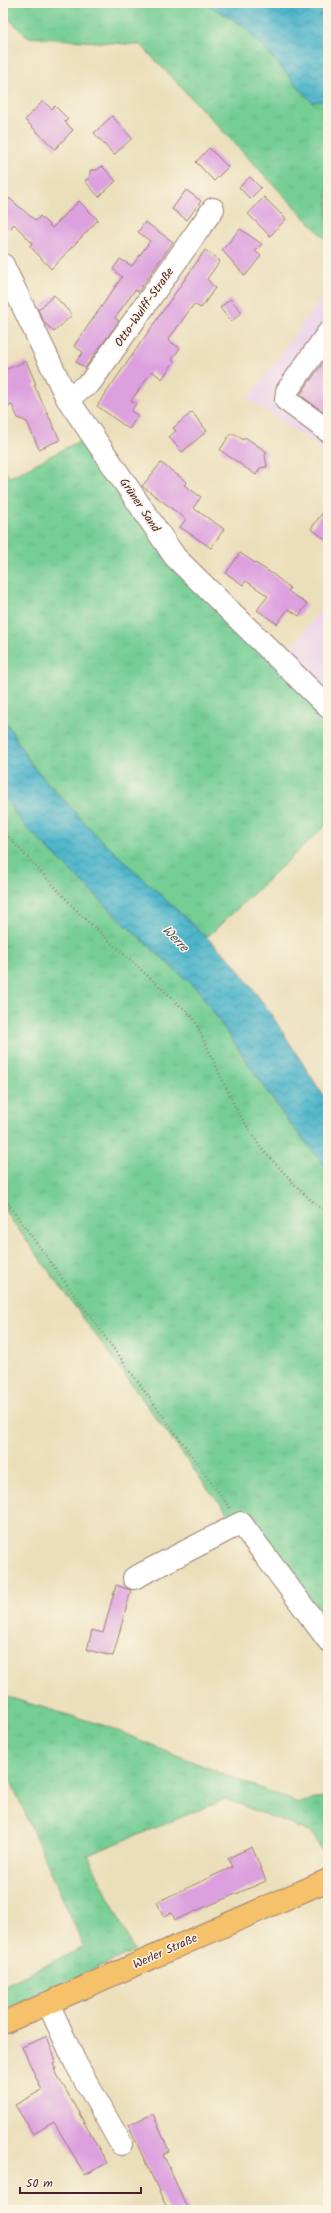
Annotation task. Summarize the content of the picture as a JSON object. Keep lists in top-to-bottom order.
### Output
{
  "streets": {
    "main road": ["Werler Straße"],
    "street": ["Otto-Wulff-Straße", "Grüner Sand"]
  },
  "crossings": [
    ["Otto-Wulff-Straße", "Grüner Sand"]
  ],
  "water": ["Werre"],
  "scale_bar": "50 m"
}
